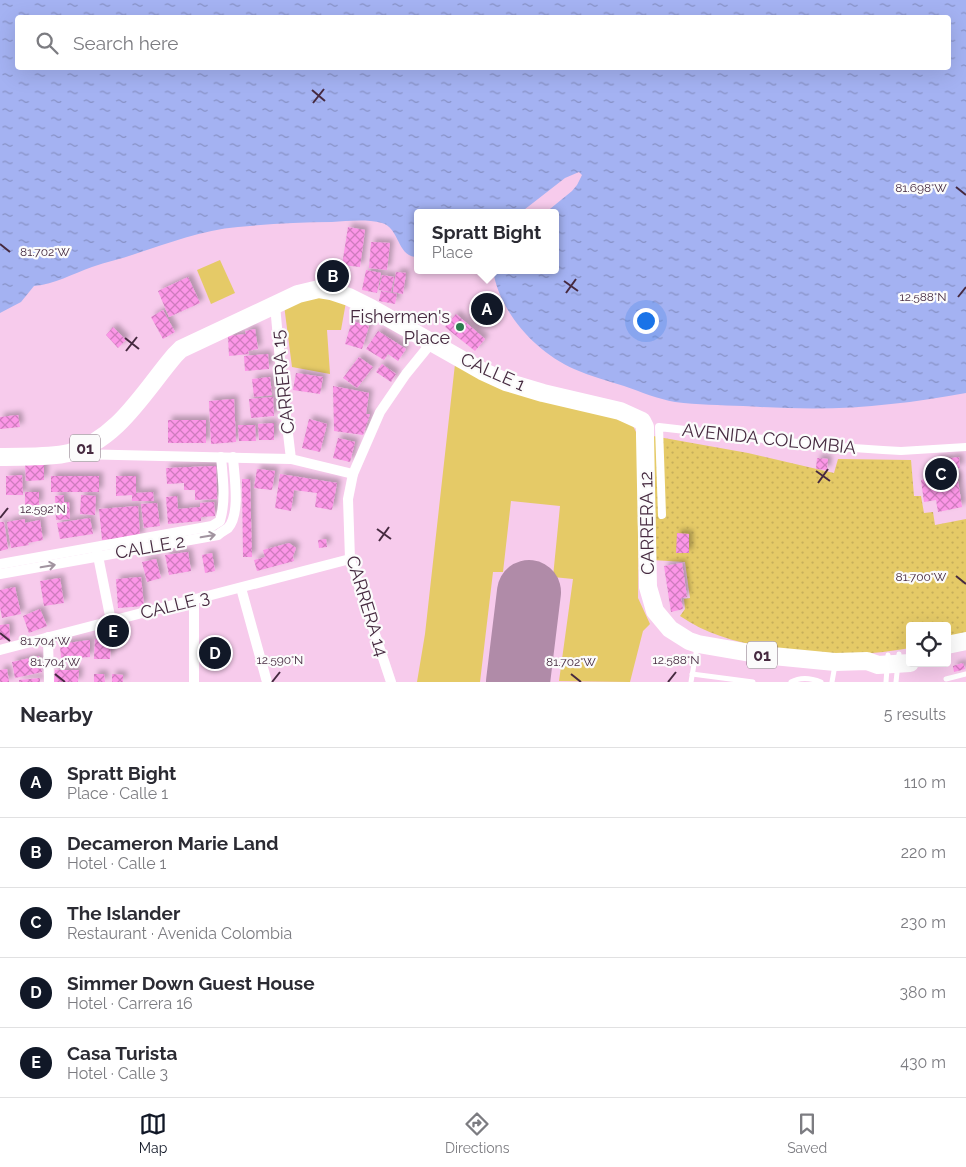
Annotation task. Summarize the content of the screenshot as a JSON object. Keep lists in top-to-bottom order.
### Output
{
  "streets": {
    "highway": ["CALLE 1", "01", "CARRERA 12"],
    "street": [
      "CARRERA 15",
      "AVENIDA COLOMBIA",
      "CALLE 2",
      "CALLE 3",
      "CARRERA 14"
    ]
  },
  "crossings": [
    ["CALLE 1", "CARRERA 15"],
    ["CALLE 1", "01"],
    ["CALLE 1", "CARRERA 12"],
    ["CALLE 1", "CARRERA 14"],
    ["01", "CARRERA 12"],
    ["CALLE 3", "CARRERA 14"]
  ],
  "places": ["Fishermen's Place"],
  "page": {
    "search": "Search here",
    "popup": ["Spratt Bight", "Place"],
    "pins": [
      "B",
      "A",
      "C",
      "E",
      "D"
    ],
    "heading": ["Nearby", "5 results"],
    "list": [
      {
        "mark": "A",
        "name": "Spratt Bight",
        "note": "Place · Calle 1",
        "value": "110 m"
      },
      {
        "mark": "B",
        "name": "Decameron Marie Land",
        "note": "Hotel · Calle 1",
        "value": "220 m"
      },
      {
        "mark": "C",
        "name": "The Islander",
        "note": "Restaurant · Avenida Colombia",
        "value": "230 m"
      },
      {
        "mark": "D",
        "name": "Simmer Down Guest House",
        "note": "Hotel · Carrera 16",
        "value": "380 m"
      },
      {
        "mark": "E",
        "name": "Casa Turista",
        "note": "Hotel · Calle 3",
        "value": "430 m"
      }
    ],
    "nav": ["Map", "Directions", "Saved"]
  },
  "coordinates": [
    "81.698°W",
    "81.702°W",
    "12.588°N",
    "12.592°N",
    "81.700°W",
    "81.704°W",
    "12.590°N"
  ]
}
